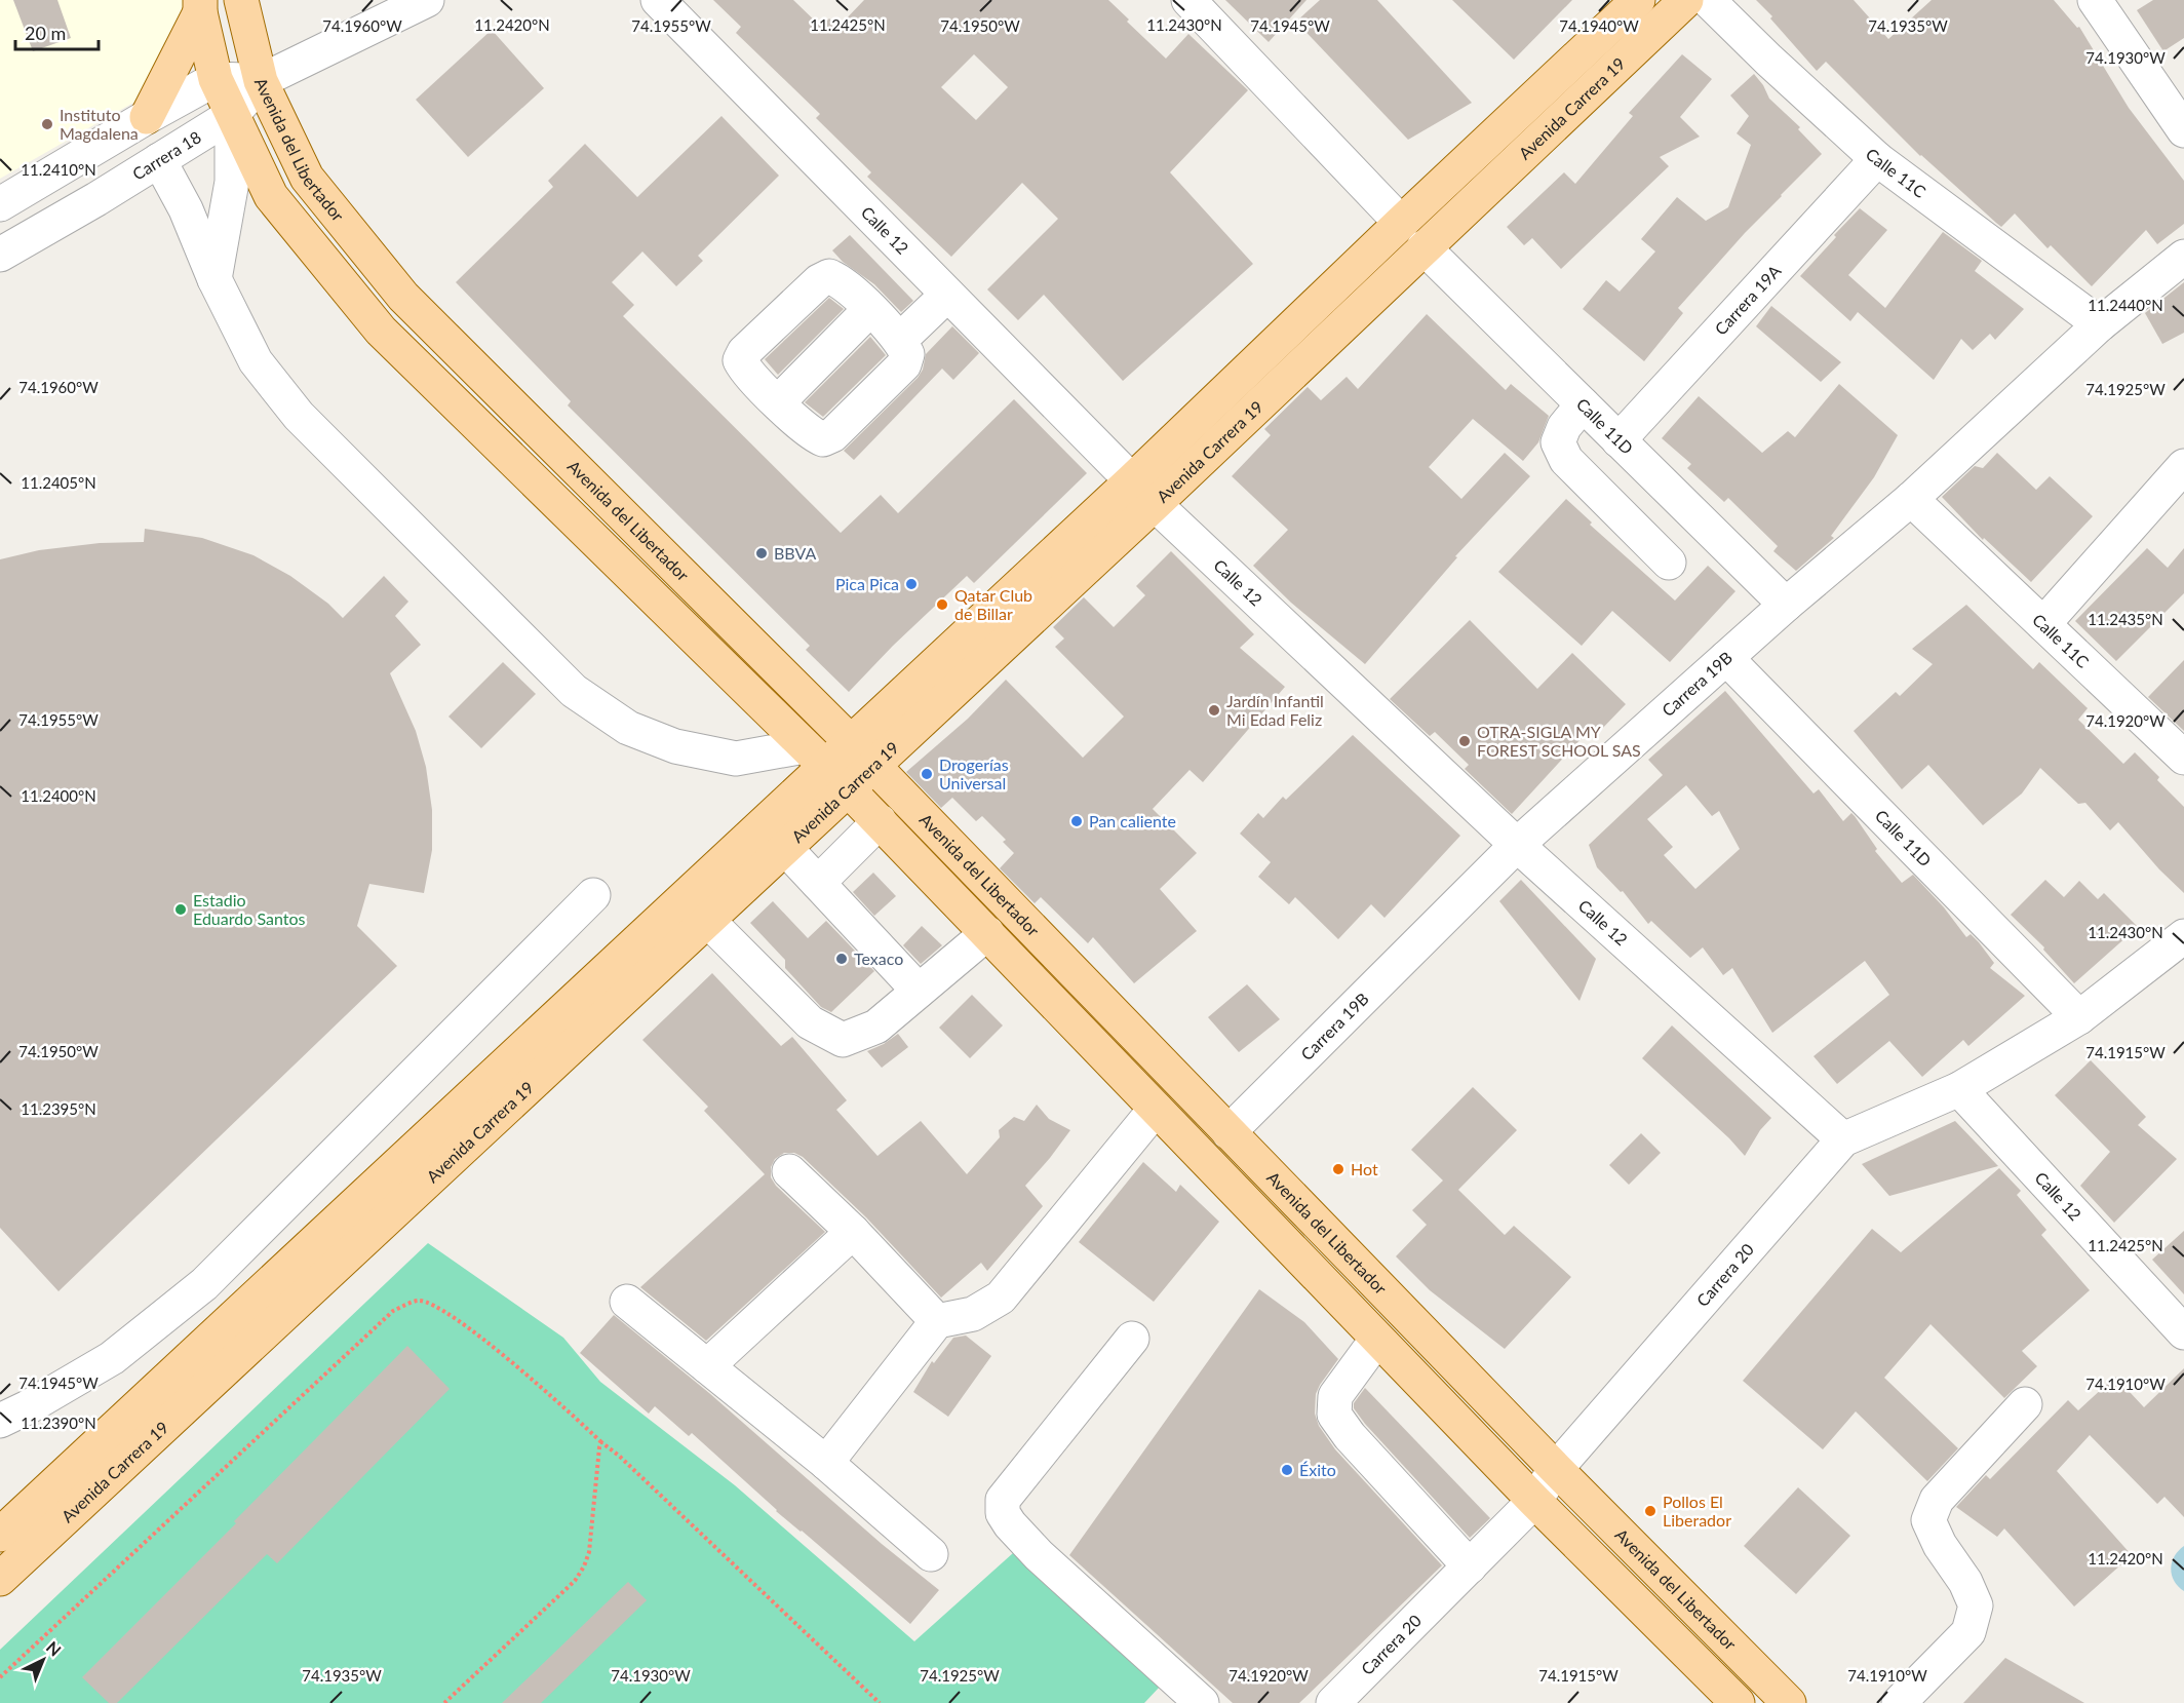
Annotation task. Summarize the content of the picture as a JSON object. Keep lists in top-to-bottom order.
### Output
{
  "streets": {
    "main road": ["Avenida Carrera 19", "Avenida del Libertador"],
    "street": [
      "Carrera 18",
      "Calle 11C",
      "Calle 12",
      "Carrera 19A",
      "Calle 11D",
      "Carrera 19B",
      "Carrera 20"
    ]
  },
  "crossings": [
    ["Avenida Carrera 19", "Avenida del Libertador"],
    ["Avenida Carrera 19", "Calle 12"],
    ["Avenida Carrera 19", "Calle 11D"],
    ["Avenida del Libertador", "Carrera 18"],
    ["Avenida del Libertador", "Carrera 19B"],
    ["Avenida del Libertador", "Carrera 20"],
    ["Calle 11C", "Carrera 19A"],
    ["Calle 11C", "Carrera 19B"],
    ["Calle 12", "Carrera 19B"],
    ["Calle 12", "Carrera 20"],
    ["Carrera 19A", "Calle 11D"],
    ["Calle 11D", "Carrera 19B"],
    ["Calle 11D", "Carrera 20"]
  ],
  "places": [
    "Instituto Magdalena",
    "BBVA",
    "Pica Pica",
    "Qatar Club de Billar",
    "Jardín Infantil Mi Edad Feliz",
    "OTRA-SIGLA MY FOREST SCHOOL SAS",
    "Drogerías Universal",
    "Pan caliente",
    "Estadio Eduardo Santos",
    "Texaco",
    "Hot",
    "Éxito",
    "Pollos El Liberador"
  ],
  "scale_bar": "20 m",
  "north": "top right",
  "coordinates": [
    "11.2420°N",
    "11.2425°N",
    "11.2430°N",
    "74.1960°W",
    "74.1955°W",
    "74.1950°W",
    "74.1940°W",
    "74.1935°W",
    "74.1945°W",
    "74.1930°W",
    "11.2410°N",
    "11.2440°N",
    "74.1925°W",
    "11.2405°N",
    "11.2435°N",
    "74.1920°W",
    "11.2400°N",
    "74.1915°W",
    "11.2395°N",
    "74.1910°W",
    "11.2390°N"
  ]
}
